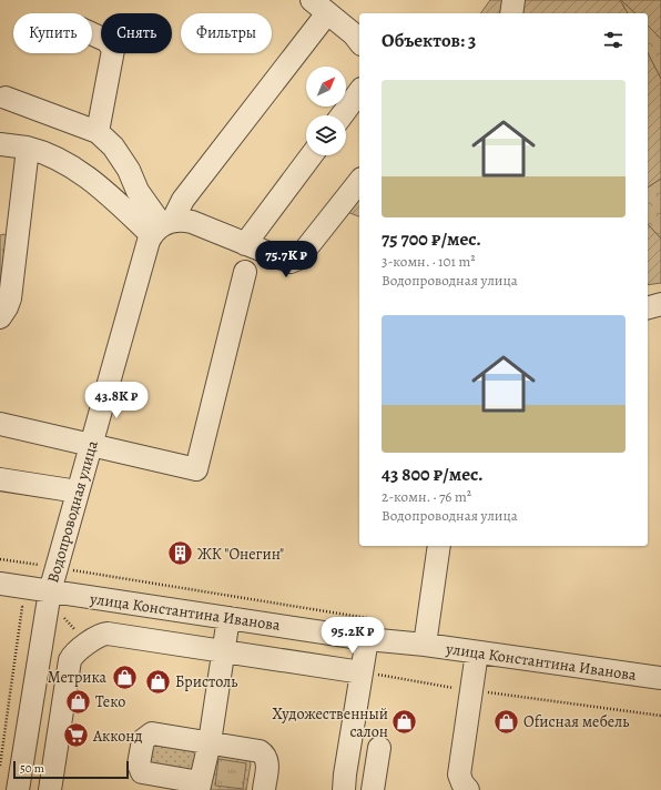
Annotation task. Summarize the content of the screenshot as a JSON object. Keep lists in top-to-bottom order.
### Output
{
  "streets": {
    "street": ["Водопроводная улица", "улица Константина Иванова"]
  },
  "crossings": [
    ["Водопроводная улица", "улица Константина Иванова"]
  ],
  "places": {
    "building": ["ЖК \"Онегин\""],
    "shop": [
      "Метрика",
      "Бристоль",
      "Теко",
      "Оfисная мебель",
      "Художественный салон"
    ],
    "supermarket": ["Акконд"]
  },
  "scale_bar": "50 m",
  "north": "top right",
  "page": {
    "chip": ["Купить", "Снять", "Фильтры"],
    "heading": "Объектов: 3",
    "list": [
      {
        "name": "75 700 ₽/мес.",
        "note": "3-комн. · 101 m² · Водопроводная улица"
      },
      {
        "name": "43 800 ₽/мес.",
        "note": "2-комн. · 76 m² · Водопроводная улица"
      }
    ],
    "price": ["75.7K ₽", "43.8K ₽", "95.2K ₽"],
    "scale": "50 m"
  }
}
